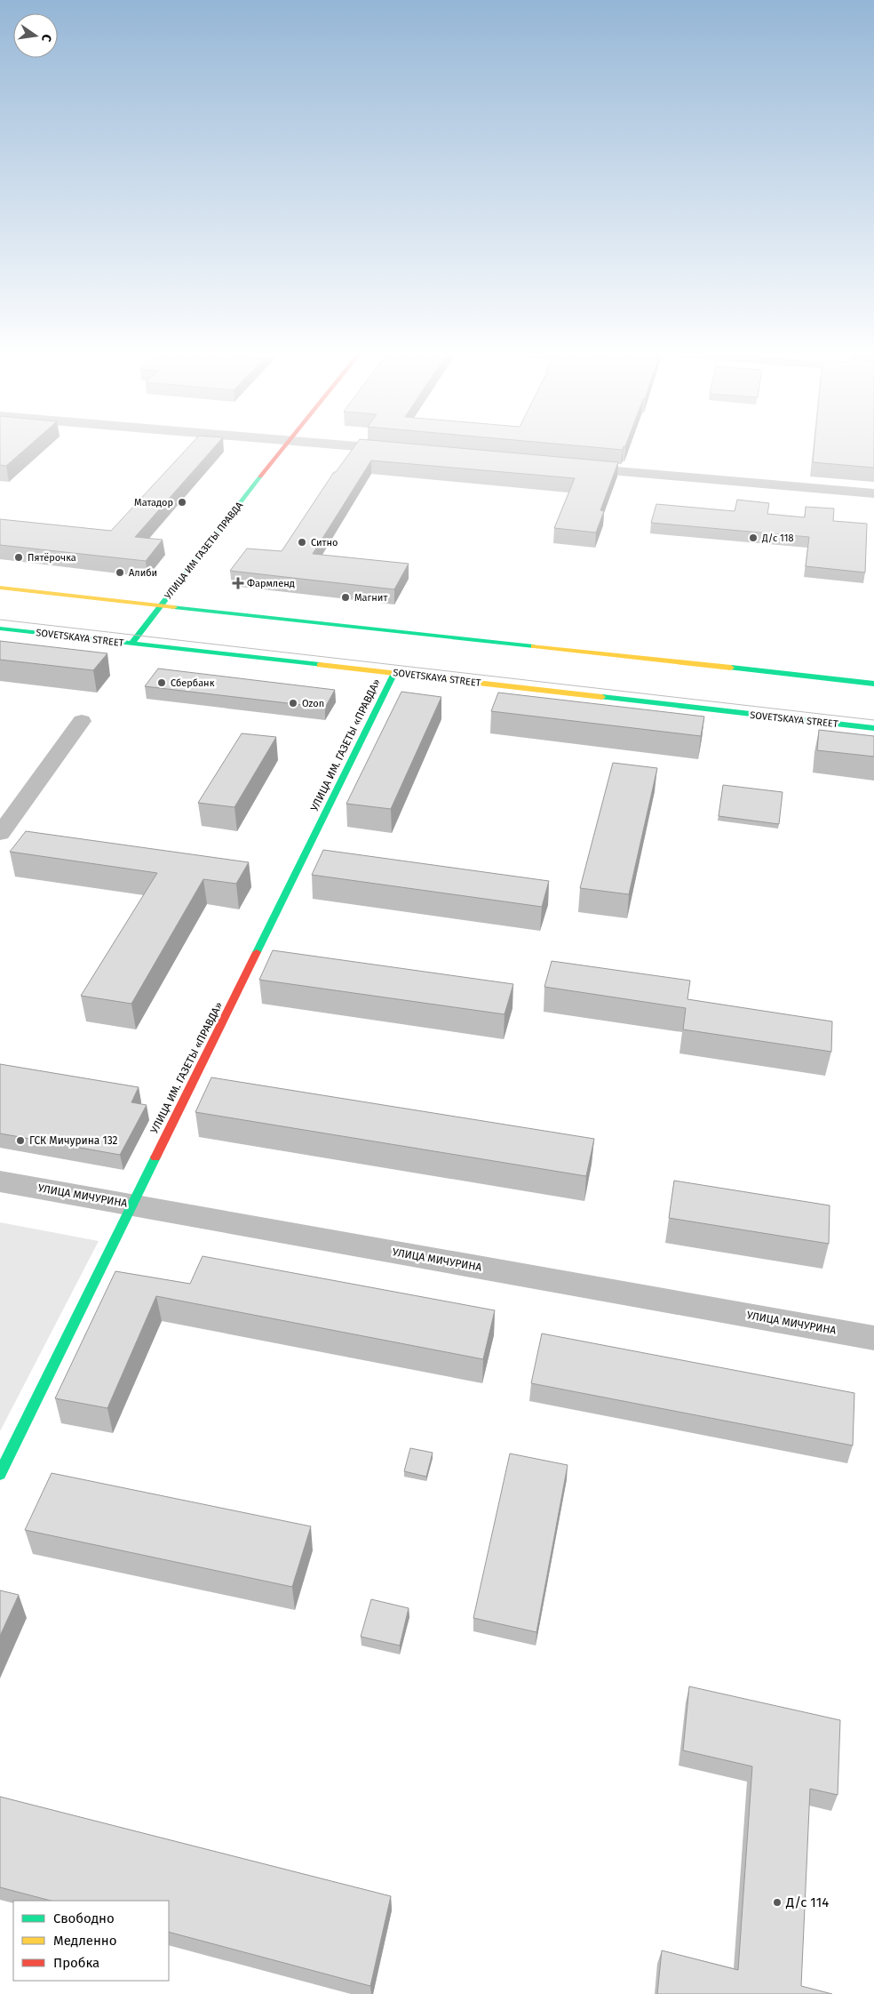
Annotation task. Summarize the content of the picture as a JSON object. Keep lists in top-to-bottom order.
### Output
{
  "streets": {
    "street": [
      "УЛИЦА ИМ ГАЗЕТЫ ПРАВДА",
      "SOVETSKAYA STREET",
      "УЛИЦА ИМ. ГАЗЕТЫ «ПРАВДА»",
      "УЛИЦА МИЧУРИНА"
    ]
  },
  "crossings": [
    ["УЛИЦА ИМ ГАЗЕТЫ ПРАВДА", "SOVETSKAYA STREET"],
    ["SOVETSKAYA STREET", "УЛИЦА ИМ. ГАЗЕТЫ «ПРАВДА»"],
    ["УЛИЦА ИМ. ГАЗЕТЫ «ПРАВДА»", "УЛИЦА МИЧУРИНА"]
  ],
  "places": {
    "other": [
      "Матадор",
      "Д/с 118",
      "Ситно",
      "Пятёрочка",
      "Алиби",
      "Магнит",
      "Сбербанк",
      "Ozon",
      "ГСК Мичурина 132",
      "Д/с 114"
    ],
    "health": ["Фармленд"]
  },
  "legend": ["Свободно", "Медленно", "Пробка"],
  "north": "right"
}
